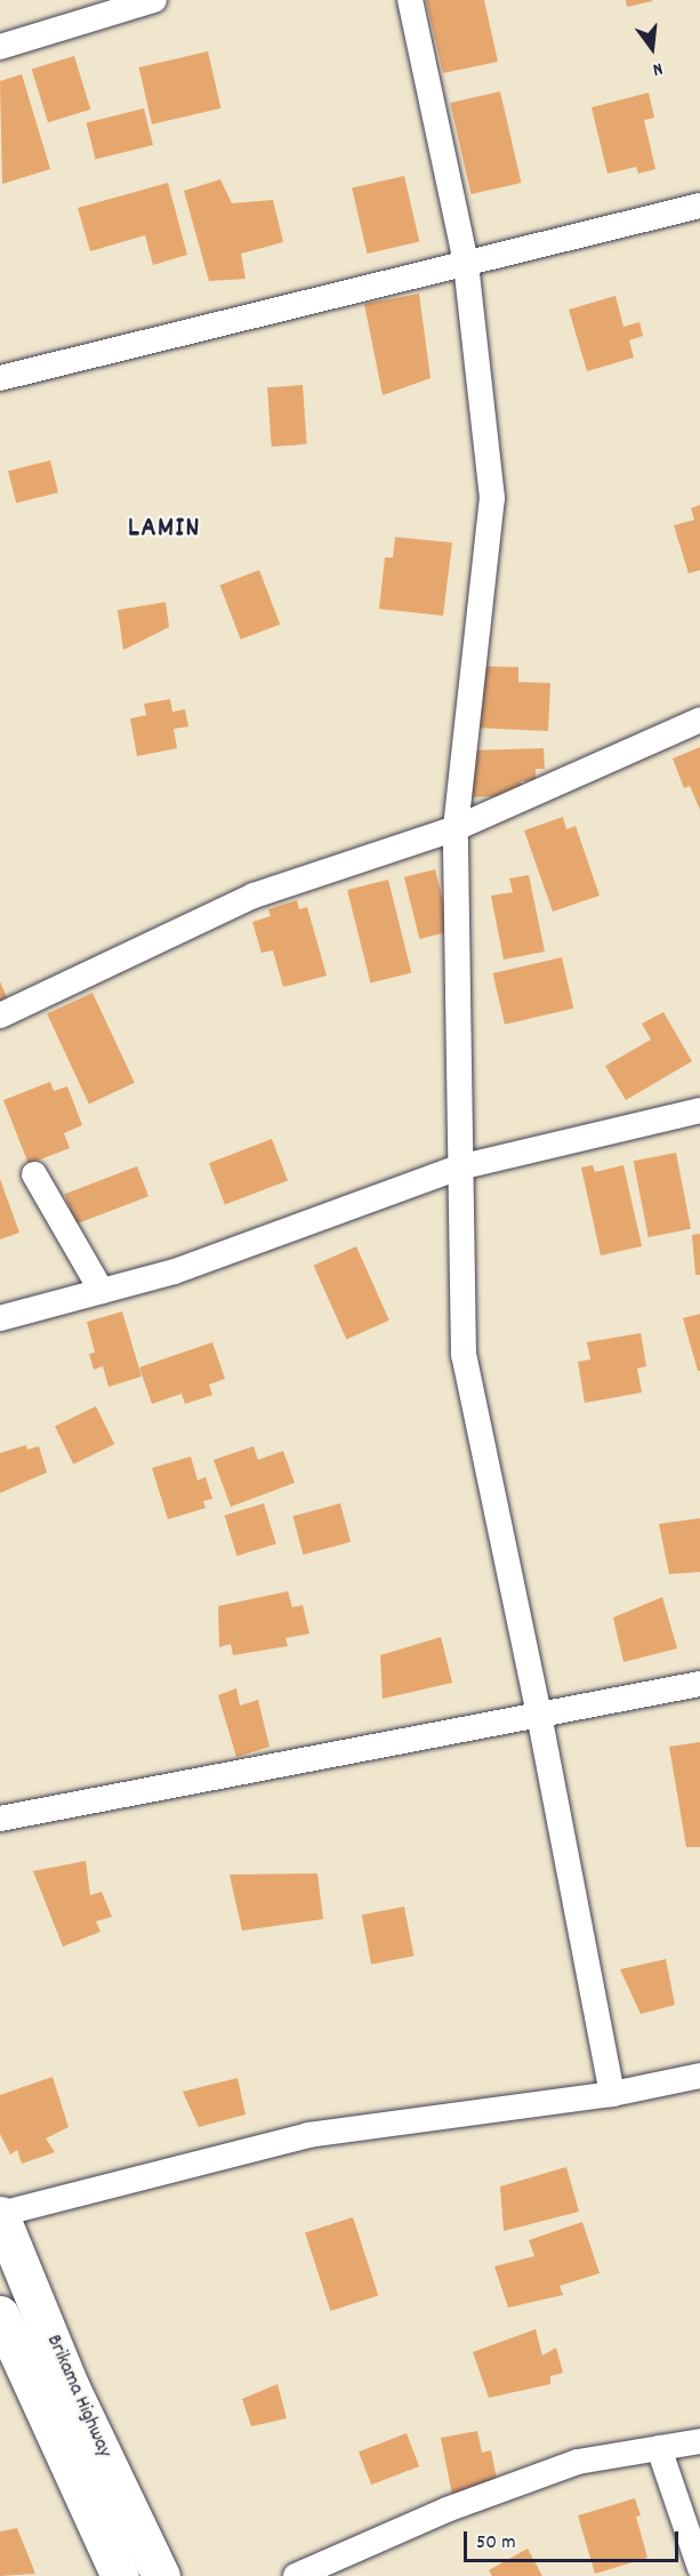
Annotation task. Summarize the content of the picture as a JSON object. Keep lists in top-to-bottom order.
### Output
{
  "streets": {
    "highway": ["Brikama Highway"]
  },
  "districts": ["LAMIN"],
  "scale_bar": "50 m",
  "north": "bottom"
}
